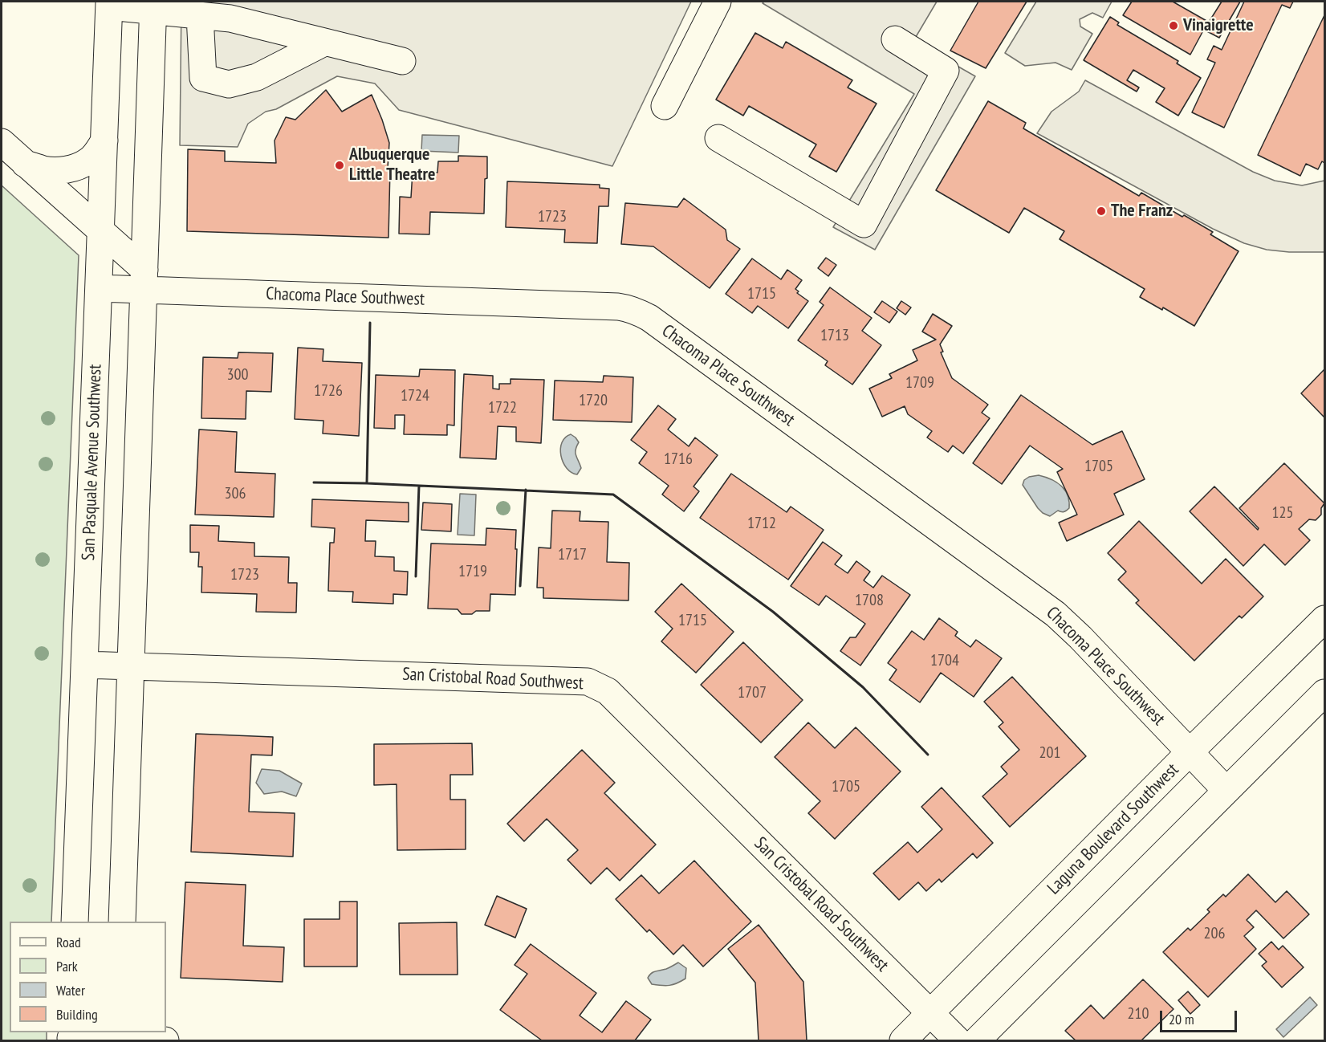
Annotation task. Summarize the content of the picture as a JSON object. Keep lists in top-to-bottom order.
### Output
{
  "streets": {
    "street": [
      "Chacoma Place Southwest",
      "San Pasquale Avenue Southwest",
      "San Cristobal Road Southwest",
      "Laguna Boulevard Southwest"
    ]
  },
  "crossings": [
    ["Chacoma Place Southwest", "San Pasquale Avenue Southwest"],
    ["Chacoma Place Southwest", "Laguna Boulevard Southwest"],
    ["San Pasquale Avenue Southwest", "San Cristobal Road Southwest"],
    ["San Cristobal Road Southwest", "Laguna Boulevard Southwest"]
  ],
  "places": ["Vinaigrette", "Albuquerque Little Theatre", "The Franz"],
  "house_numbers": [
    "1723",
    "1715",
    "1713",
    "300",
    "1709",
    "1726",
    "1724",
    "1720",
    "1722",
    "1716",
    "1705",
    "306",
    "125",
    "1712",
    "1717",
    "1719",
    "1723",
    "1708",
    "1715",
    "1704",
    "1707",
    "201",
    "1705",
    "206",
    "210"
  ],
  "legend": [
    "Road",
    "Park",
    "Water",
    "Building"
  ],
  "scale_bar": "20 m"
}
